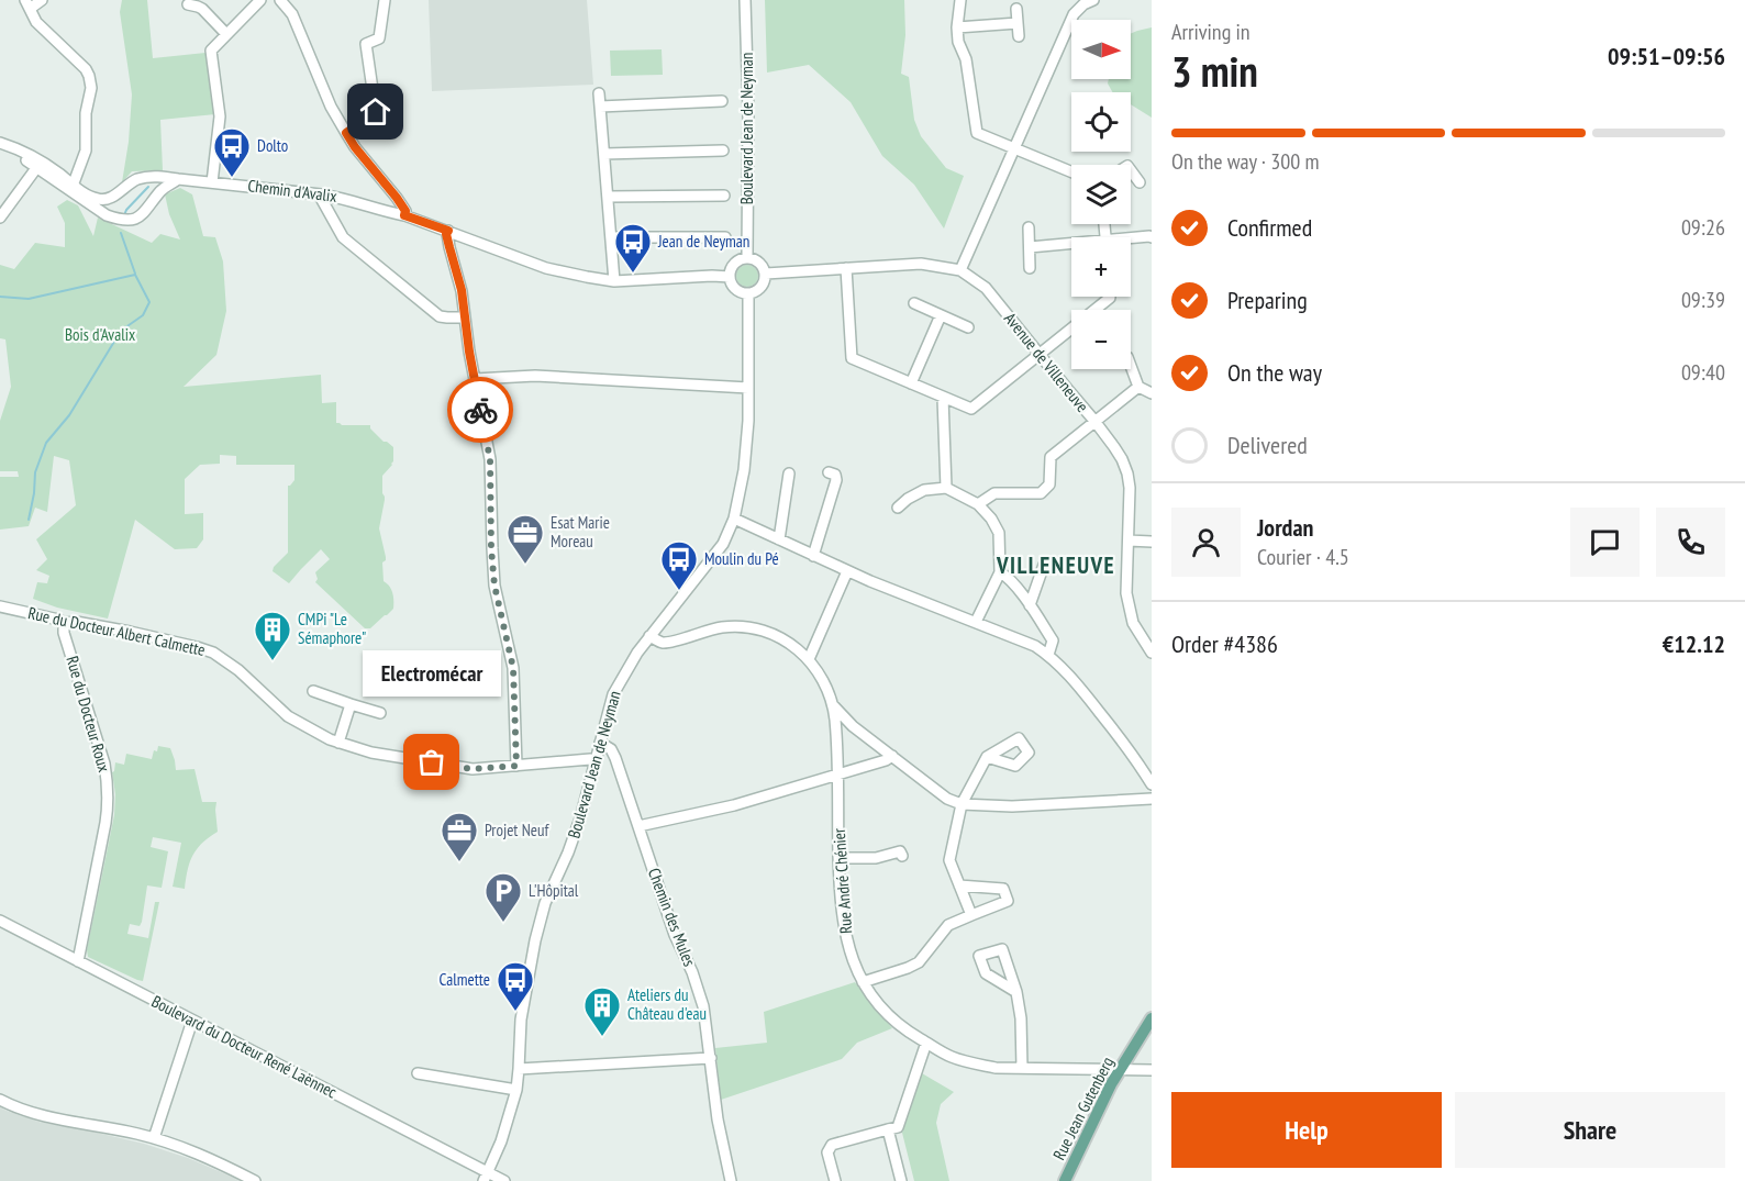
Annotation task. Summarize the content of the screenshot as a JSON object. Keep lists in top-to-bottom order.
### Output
{
  "streets": {
    "main road": ["Rue Jean Gutenberg"],
    "street": [
      "Boulevard Jean de Neyman",
      "Chemin d'Avalix",
      "Avenue de Villeneuve",
      "Rue du Docteur Albert Calmette",
      "Rue du Docteur Roux",
      "Rue André Chénier",
      "Chemin des Mules",
      "Boulevard du Docteur René Laënnec"
    ]
  },
  "crossings": [
    ["Boulevard Jean de Neyman", "Chemin d'Avalix"],
    ["Boulevard Jean de Neyman", "Avenue de Villeneuve"],
    ["Boulevard Jean de Neyman", "Rue du Docteur Albert Calmette"],
    ["Boulevard Jean de Neyman", "Rue André Chénier"],
    ["Boulevard Jean de Neyman", "Chemin des Mules"],
    ["Boulevard Jean de Neyman", "Boulevard du Docteur René Laënnec"],
    ["Chemin d'Avalix", "Avenue de Villeneuve"],
    ["Rue du Docteur Albert Calmette", "Rue du Docteur Roux"],
    ["Rue du Docteur Roux", "Boulevard du Docteur René Laënnec"],
    ["Rue André Chénier", "Chemin des Mules"],
    ["Rue André Chénier", "Rue Jean Gutenberg"]
  ],
  "districts": ["VILLENEUVE"],
  "parks": ["Bois d'Avalix"],
  "places": {
    "bus stop": [
      "Dolto",
      "Jean de Neyman",
      "Moulin du Pé",
      "Calmette"
    ],
    "office": ["Esat Marie Moreau", "Projet Neuf"],
    "building": ["CMPi \"Le Sémaphore\"", "Ateliers du Château d'eau"],
    "other": ["Electromécar"],
    "parking": ["L'Hôpital"]
  },
  "north": "right",
  "page": {
    "heading": ["3 min", "Arriving in", "09:51–09:56"],
    "panel": [
      "Jordan",
      "Courier · 4.5",
      "Order #4386",
      "€12.12"
    ],
    "map_buttons": ["+", "−"],
    "bar": "On the way · 300 m",
    "list": [
      ["Confirmed", "09:26"],
      ["Preparing", "09:39"],
      ["On the way", "09:40"],
      "Delivered"
    ],
    "bubble": "Electromécar",
    "buttons": ["Help", "Share"]
  }
}
